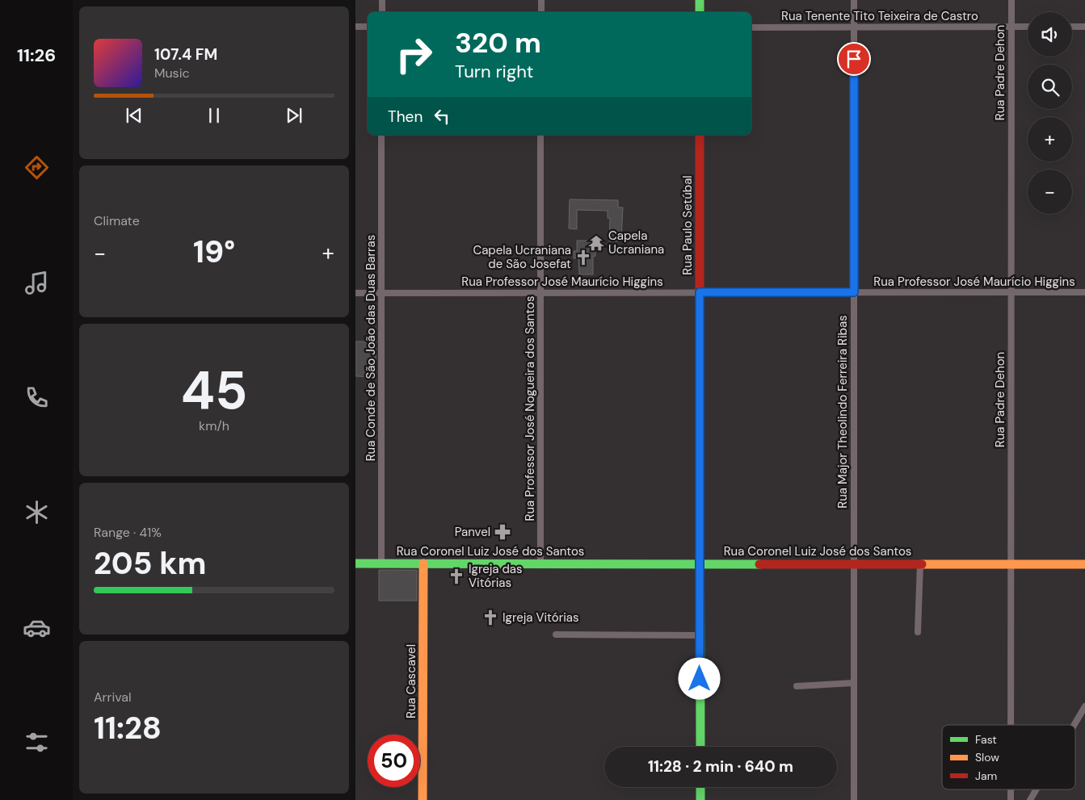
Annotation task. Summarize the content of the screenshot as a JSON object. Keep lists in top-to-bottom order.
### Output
{
  "streets": {
    "main road": ["Rua Paulo Setúbal", "Rua Coronel Luiz José dos Santos", "Rua Cascavel"],
    "street": [
      "Rua Tenente Tito Teixeira de Castro",
      "Rua Padre Dehon",
      "Rua Professor José Maurício Higgins",
      "Rua Conde de São João das Duas Barras",
      "Rua Professor José Nogueira dos Santos",
      "Rua Major Theolindo Ferreira Ribas"
    ]
  },
  "crossings": [
    ["Rua Tenente Tito Teixeira de Castro", "Rua Padre Dehon"],
    ["Rua Tenente Tito Teixeira de Castro", "Rua Major Theolindo Ferreira Ribas"],
    ["Rua Padre Dehon", "Rua Professor José Maurício Higgins"],
    ["Rua Padre Dehon", "Rua Coronel Luiz José dos Santos"],
    ["Rua Paulo Setúbal", "Rua Professor José Maurício Higgins"],
    ["Rua Paulo Setúbal", "Rua Coronel Luiz José dos Santos"],
    ["Rua Professor José Maurício Higgins", "Rua Conde de São João das Duas Barras"],
    ["Rua Professor José Maurício Higgins", "Rua Professor José Nogueira dos Santos"],
    ["Rua Professor José Maurício Higgins", "Rua Major Theolindo Ferreira Ribas"],
    ["Rua Conde de São João das Duas Barras", "Rua Coronel Luiz José dos Santos"],
    ["Rua Professor José Nogueira dos Santos", "Rua Coronel Luiz José dos Santos"],
    ["Rua Major Theolindo Ferreira Ribas", "Rua Coronel Luiz José dos Santos"],
    ["Rua Coronel Luiz José dos Santos", "Rua Cascavel"]
  ],
  "places": {
    "temple": ["Capela Ucraniana"],
    "church": ["Capela Ucraniana de São Josefat", "Igreja das Vitórias", "Igreja Vitórias"],
    "pharmacy": ["Panvel"]
  },
  "legend": ["Fast", "Slow", "Jam"],
  "page": {
    "tabs": "11:26",
    "map_buttons": ["+", "−"],
    "turn": ["320 m", "Turn right"],
    "song": ["107.4 FM", "Music"],
    "then": "Then",
    "tile": [
      "Climate",
      ["45", "km/h"],
      ["Range · 41%", "205 km"],
      ["Arrival", "11:28"]
    ],
    "heat": ["−", "19°", "+"],
    "limit": "50",
    "trip": "11:28 · 2 min · 640 m"
  }
}
